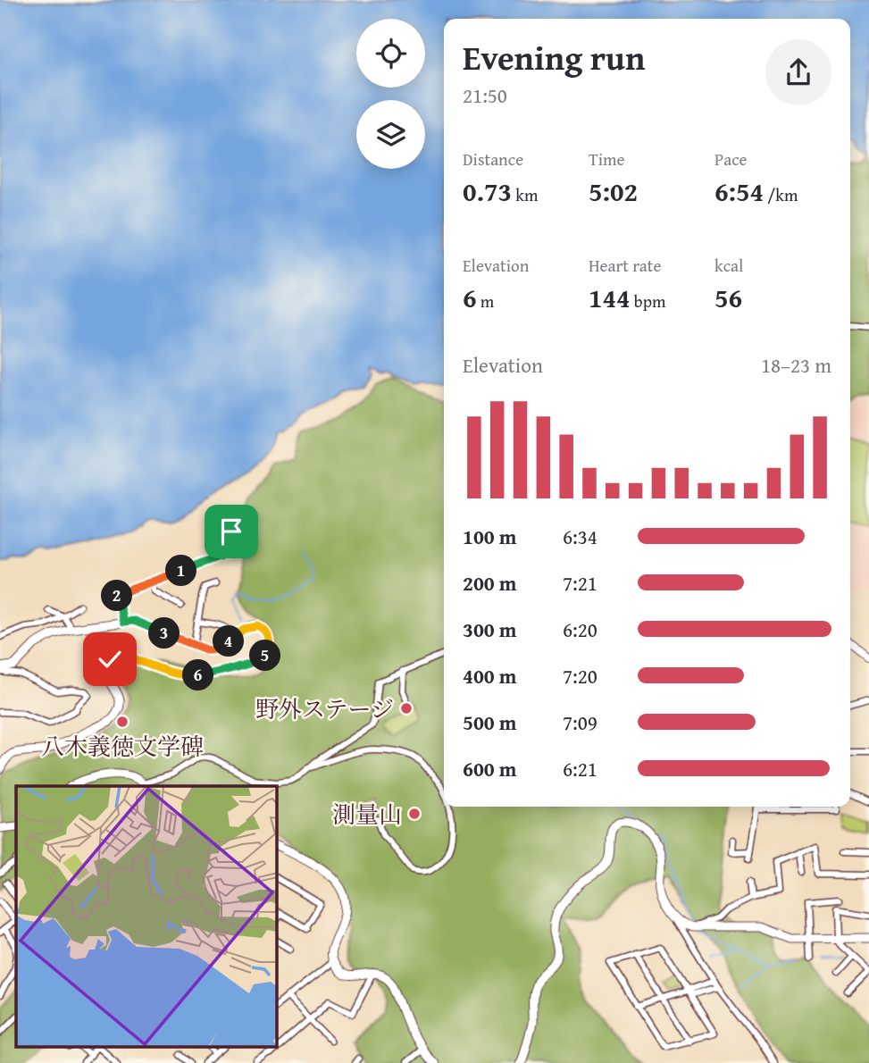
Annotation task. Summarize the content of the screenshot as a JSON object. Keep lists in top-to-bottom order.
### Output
{
  "places": ["野外ステージ", "八木義徳文学碑", "測量山"],
  "page": {
    "heading": ["Evening run", "21:50"],
    "stats": [
      ["Distance", "0.73 km"],
      ["Time", "5:02"],
      ["Pace", "6:54 /km"],
      ["Elevation", "6 m"],
      ["Heart rate", "144 bpm"],
      ["kcal", "56"]
    ],
    "chart": ["Elevation", "18–23 m"],
    "list": [
      {
        "name": "100 m",
        "note": "6:34"
      },
      {
        "name": "200 m",
        "note": "7:21"
      },
      {
        "name": "300 m",
        "note": "6:20"
      },
      {
        "name": "400 m",
        "note": "7:20"
      },
      {
        "name": "500 m",
        "note": "7:09"
      },
      {
        "name": "600 m",
        "note": "6:21"
      }
    ],
    "pins": [
      "1",
      "2",
      "3",
      "4",
      "5",
      "6"
    ]
  }
}
